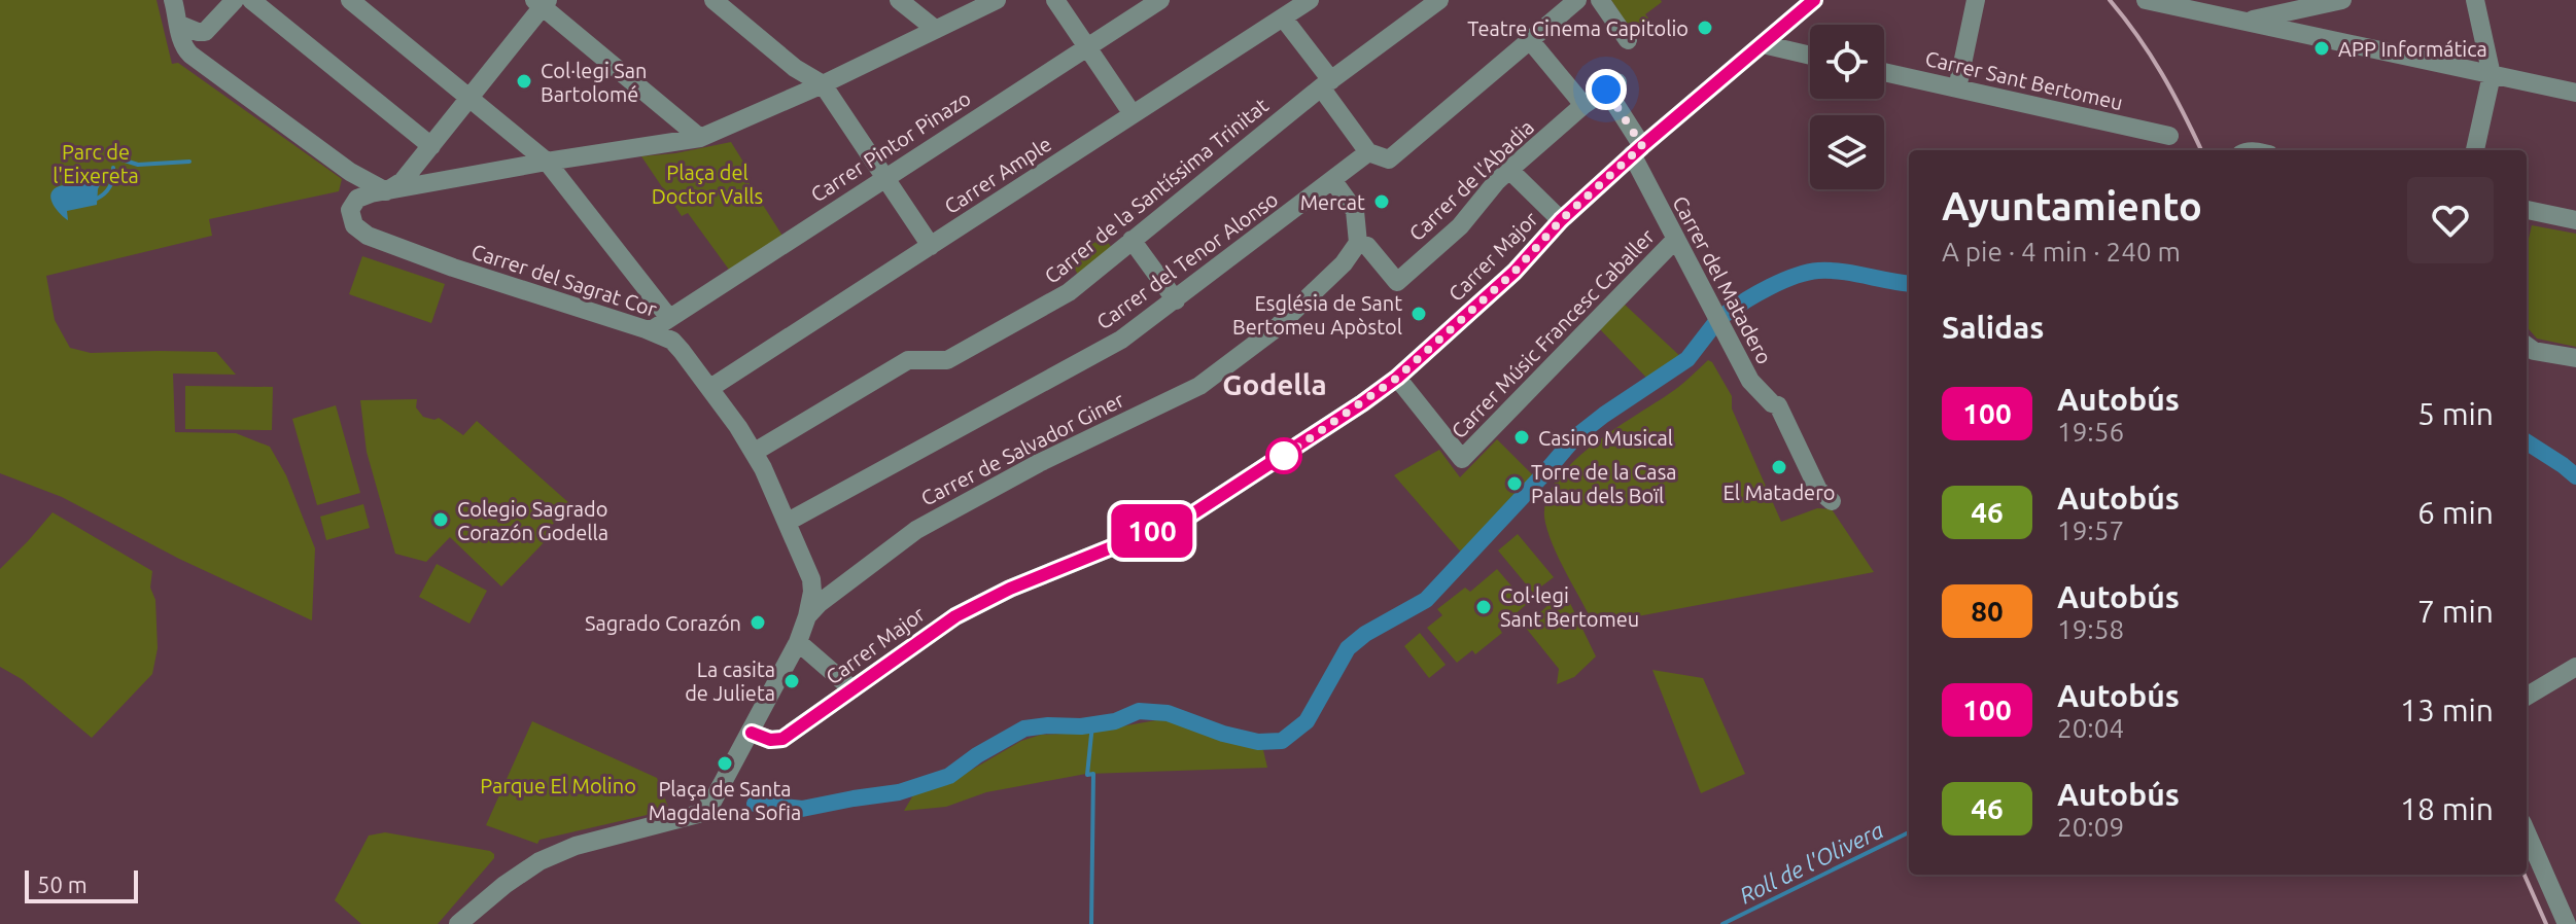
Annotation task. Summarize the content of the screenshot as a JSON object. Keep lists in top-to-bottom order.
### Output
{
  "streets": {
    "street": [
      "Carrer Sant Bertomeu",
      "Carrer Pintor Pinazo",
      "Carrer Ample",
      "Carrer de l'Abadia",
      "Carrer de la Santíssima Trinitat",
      "Carrer Major",
      "Carrer del Tenor Alonso",
      "Carrer del Sagrat Cor",
      "Carrer del Matadero",
      "Carrer Músic Francesc Caballer",
      "Carrer de Salvador Giner"
    ]
  },
  "crossings": [
    ["Carrer Pintor Pinazo", "Carrer del Sagrat Cor"],
    ["Carrer Ample", "Carrer del Sagrat Cor"],
    ["Carrer de l'Abadia", "Carrer del Matadero"],
    ["Carrer de l'Abadia", "Carrer de Salvador Giner"],
    ["Carrer de la Santíssima Trinitat", "Carrer del Sagrat Cor"],
    ["Carrer Major", "Carrer del Matadero"],
    ["Carrer Major", "Carrer Músic Francesc Caballer"],
    ["Carrer Major", "Carrer de Salvador Giner"],
    ["Carrer del Tenor Alonso", "Carrer del Sagrat Cor"],
    ["Carrer del Sagrat Cor", "Carrer de Salvador Giner"],
    ["Carrer del Matadero", "Carrer Músic Francesc Caballer"]
  ],
  "districts": ["Godella"],
  "water": ["Roll de l'Olivera"],
  "parks": ["Parc de l'Eixereta", "Plaça del Doctor Valls", "Parque El Molino"],
  "places": [
    "Teatre Cinema Capitolio",
    "APP Informática",
    "Col·legi San Bartolomé",
    "Mercat",
    "Església de Sant Bertomeu Apòstol",
    "Casino Musical",
    "El Matadero",
    "Torre de la Casa Palau dels Boïl",
    "Colegio Sagrado Corazón Godella",
    "Col·legi Sant Bertomeu",
    "Sagrado Corazón",
    "La casita de Julieta",
    "Plaça de Santa Magdalena Sofia"
  ],
  "lines": ["bus line 100"],
  "scale_bar": "50 m",
  "page": {
    "on_map": "100",
    "heading": [
      ["Ayuntamiento", "A pie · 4 min · 240 m"],
      "Salidas"
    ],
    "list": [
      {
        "mark": "100",
        "name": "Autobús",
        "note": "19:56",
        "value": "5 min"
      },
      {
        "mark": "46",
        "name": "Autobús",
        "note": "19:57",
        "value": "6 min"
      },
      {
        "mark": "80",
        "name": "Autobús",
        "note": "19:58",
        "value": "7 min"
      },
      {
        "mark": "100",
        "name": "Autobús",
        "note": "20:04",
        "value": "13 min"
      },
      {
        "mark": "46",
        "name": "Autobús",
        "note": "20:09",
        "value": "18 min"
      }
    ],
    "scale": "50 m"
  }
}
